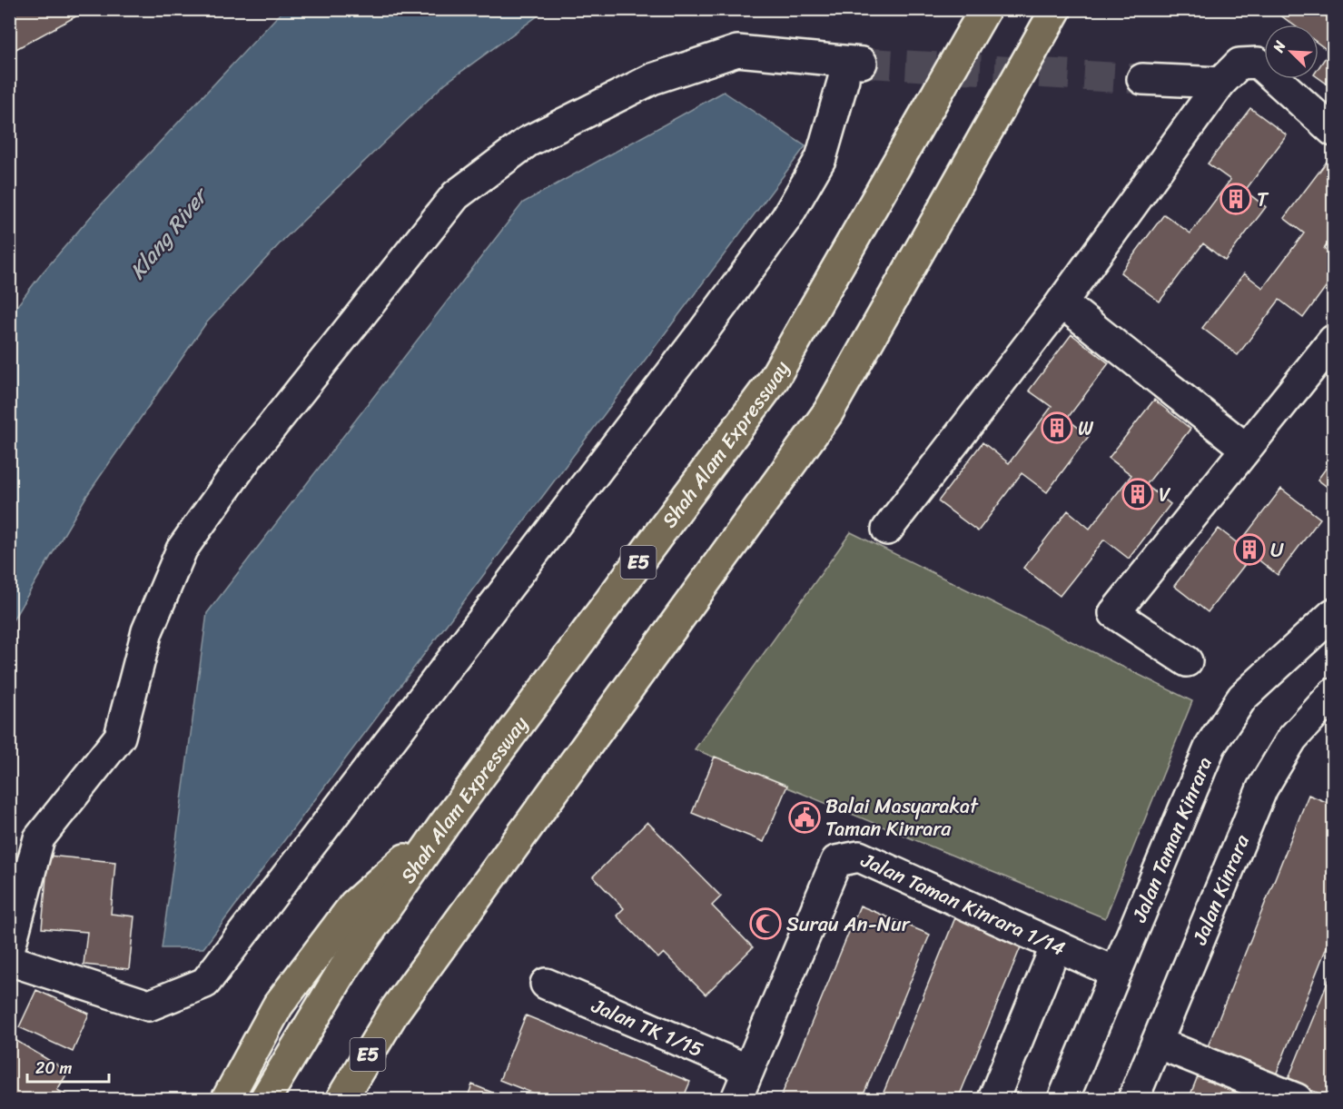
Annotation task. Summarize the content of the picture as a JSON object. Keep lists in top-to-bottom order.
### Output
{
  "streets": {
    "highway": ["Shah Alam Expressway", "E5"],
    "street": [
      "Jalan Taman Kinrara",
      "Jalan Kinrara",
      "Jalan Taman Kinrara 1/14",
      "Jalan TK 1/15"
    ]
  },
  "crossings": [
    ["Jalan Taman Kinrara", "Jalan Taman Kinrara 1/14"],
    ["Jalan Taman Kinrara 1/14", "Jalan TK 1/15"]
  ],
  "water": ["Klang River"],
  "places": {
    "building": [
      "T",
      "W",
      "V",
      "U"
    ],
    "public building": ["Balai Masyarakat Taman Kinrara"],
    "mosque": ["Surau An-Nur"]
  },
  "scale_bar": "20 m",
  "north": "top left"
}
